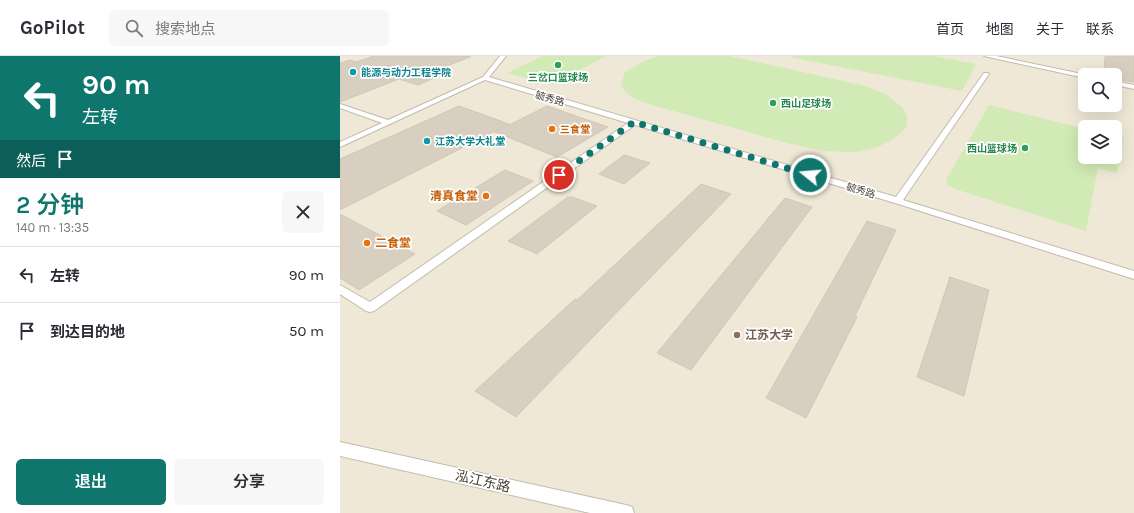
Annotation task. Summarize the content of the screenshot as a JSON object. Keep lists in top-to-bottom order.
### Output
{
  "streets": {
    "lane": ["毓秀路", "泓江东路"]
  },
  "places": [
    "三岔口篮球场",
    "能源与动力工程学院",
    "西山足球场",
    "三食堂",
    "江苏大学大礼堂",
    "西山篮球场",
    "清真食堂",
    "二食堂",
    "江苏大学"
  ],
  "page": {
    "header": "GoPilot",
    "search": "搜索地点",
    "nav": [
      "首页",
      "地图",
      "关于",
      "联系"
    ],
    "turn": ["90 m", "左转"],
    "then": "然后",
    "heading": ["2 分钟", "140 m · 13:35"],
    "list": [
      {
        "name": "左转",
        "value": "90 m"
      },
      {
        "name": "到达目的地",
        "value": "50 m"
      }
    ],
    "buttons": ["退出", "分享"]
  }
}
